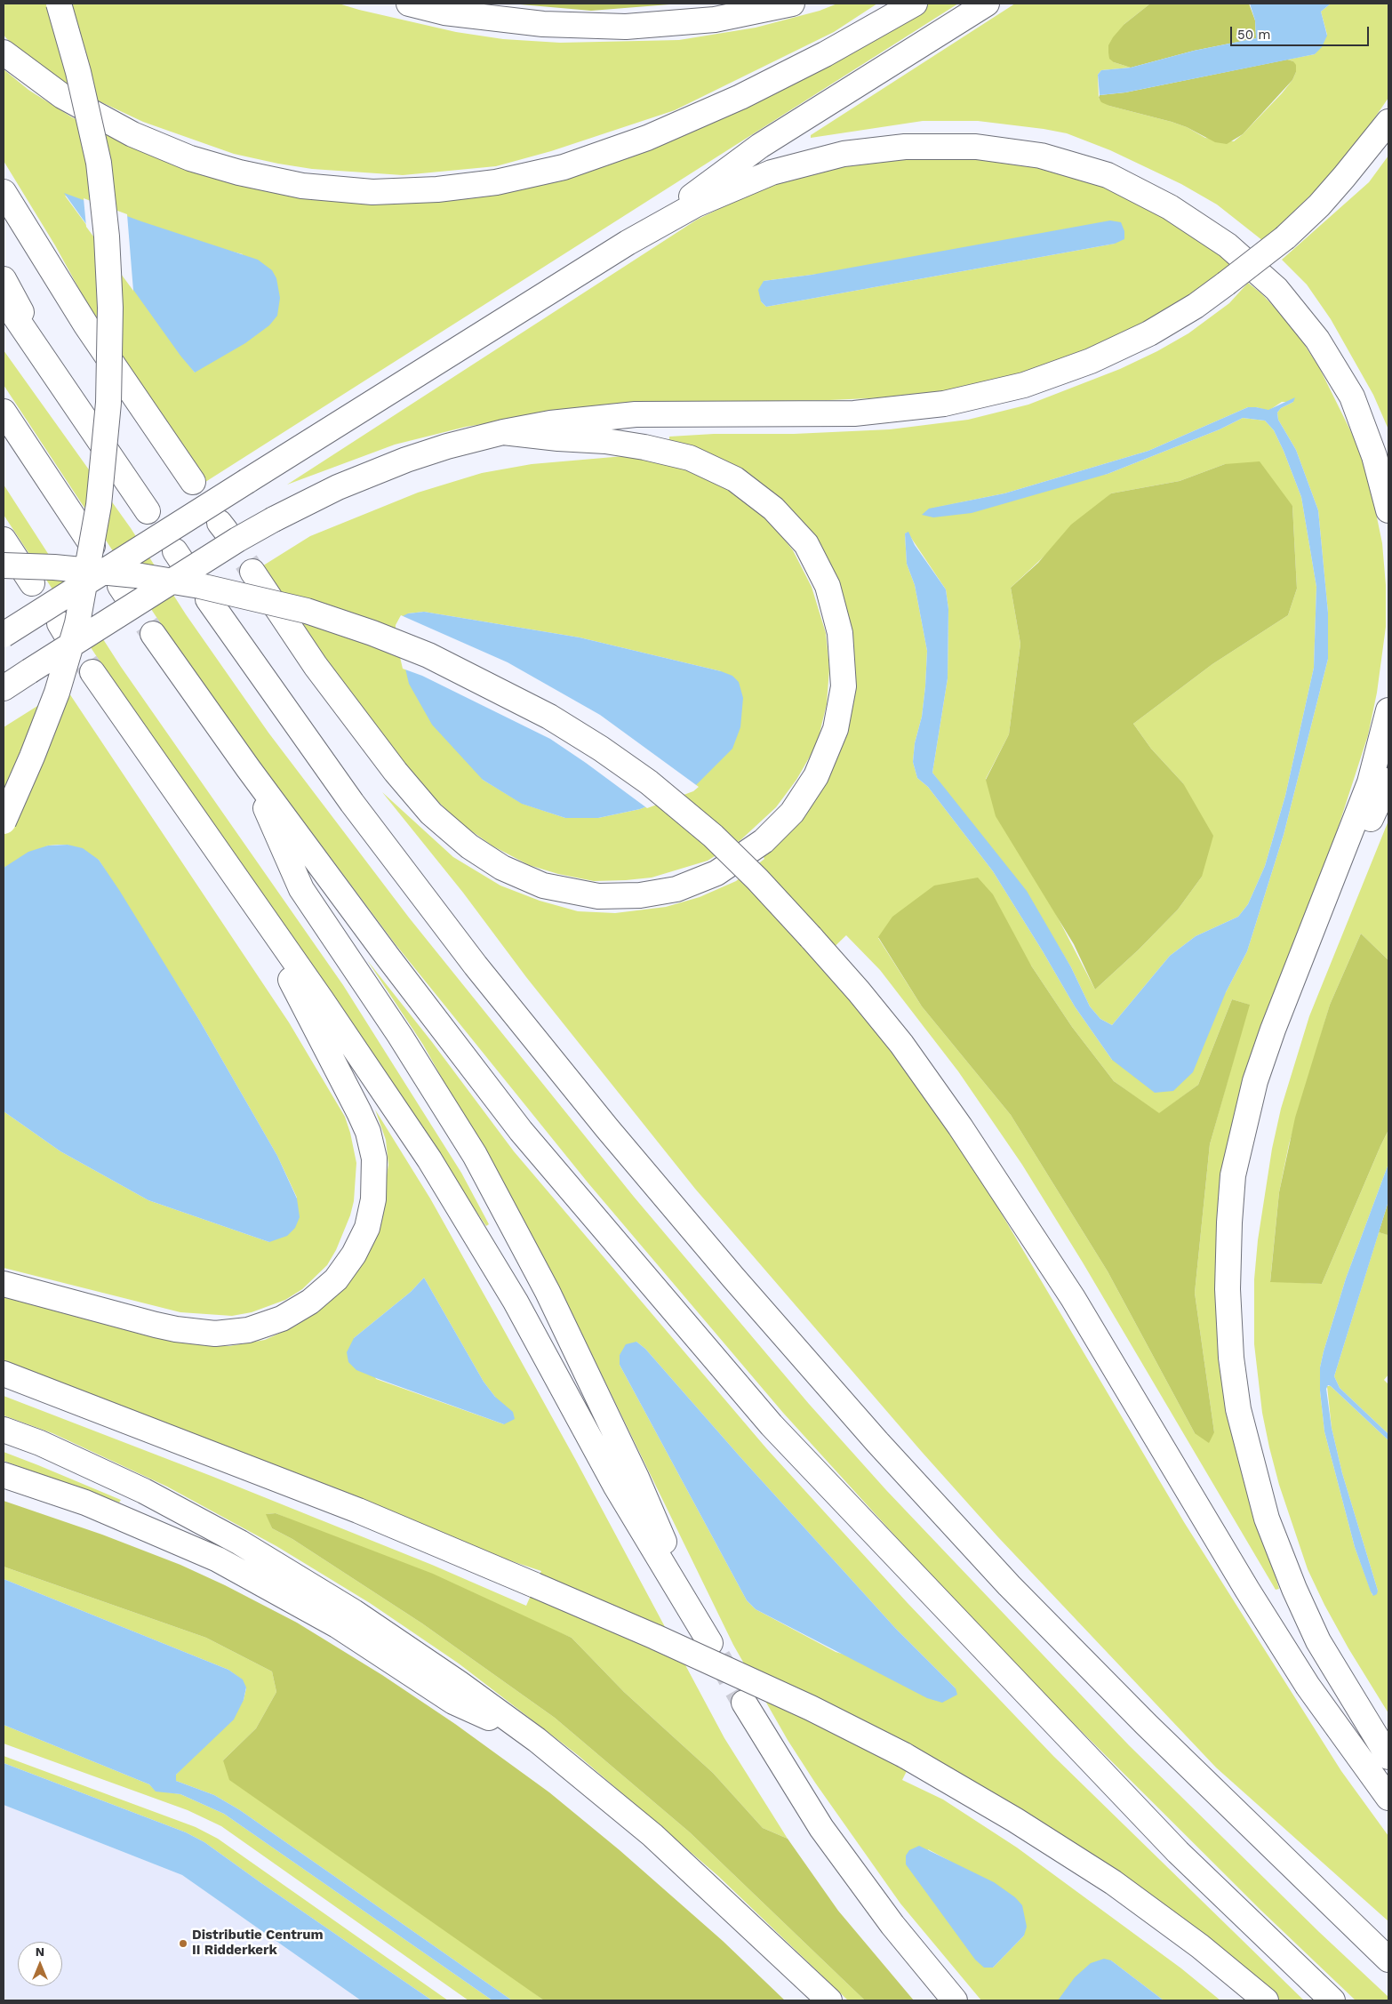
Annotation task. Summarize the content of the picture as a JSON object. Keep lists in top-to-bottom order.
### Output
{
  "places": ["Distributie Centrum II Ridderkerk"],
  "scale_bar": "50 m",
  "north": "top"
}
